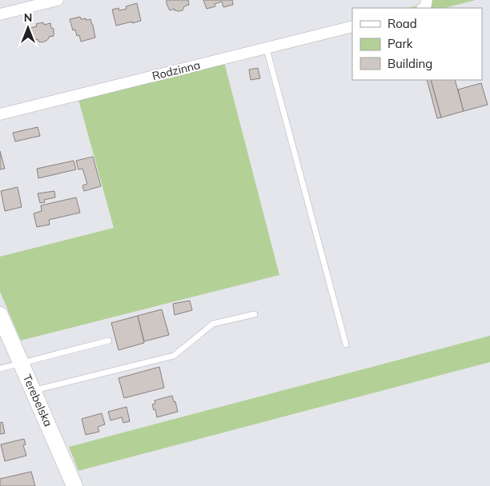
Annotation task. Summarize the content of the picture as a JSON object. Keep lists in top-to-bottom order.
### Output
{
  "streets": {
    "street": ["Rodzinna", "Terebelska"]
  },
  "legend": ["Road", "Park", "Building"],
  "north": "top"
}
